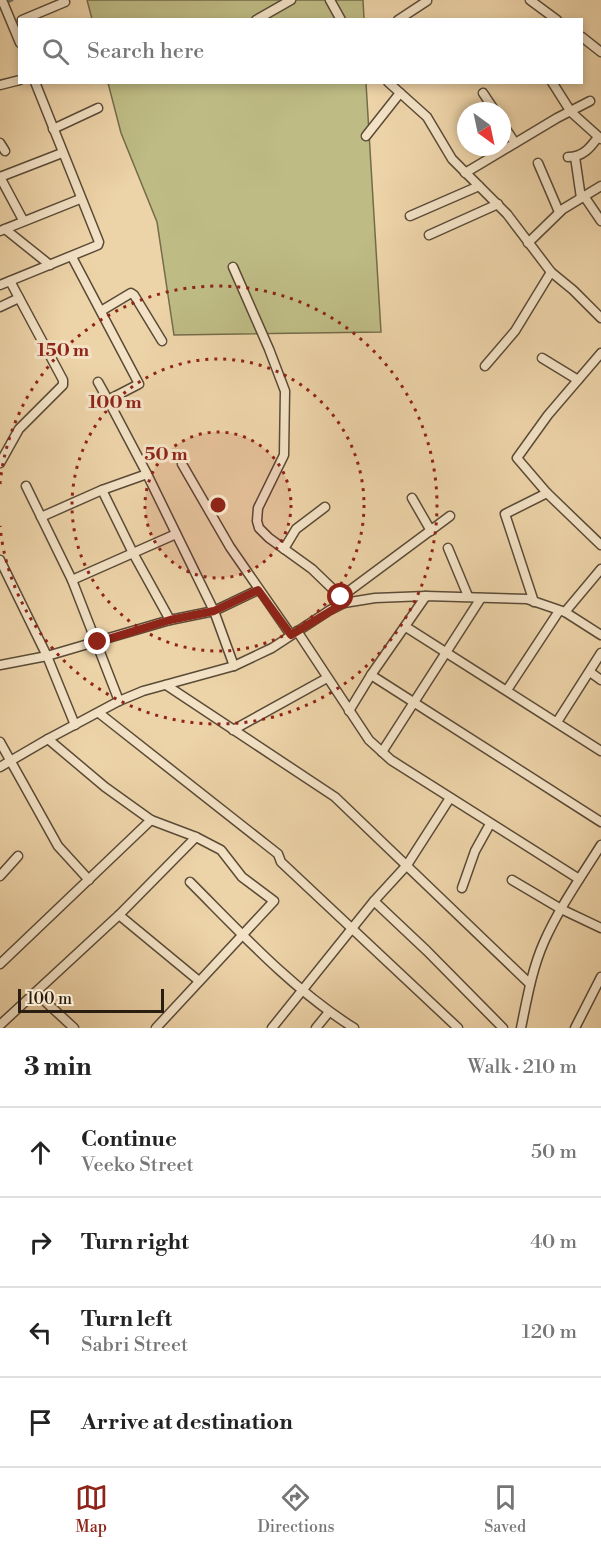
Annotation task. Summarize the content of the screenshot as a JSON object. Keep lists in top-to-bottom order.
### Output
{
  "scale_bar": "100 m",
  "north": "bottom right",
  "page": {
    "search": "Search here",
    "scale": "100 m",
    "heading": ["3 min", "Walk · 210 m"],
    "list": [
      ["Continue", "Veeko Street", "50 m"],
      ["Turn right", "40 m"],
      ["Turn left", "Sabri Street", "120 m"],
      "Arrive at destination"
    ],
    "nav": ["Map", "Directions", "Saved"]
  },
  "rings": ["150 m", "100 m", "50 m"]
}
